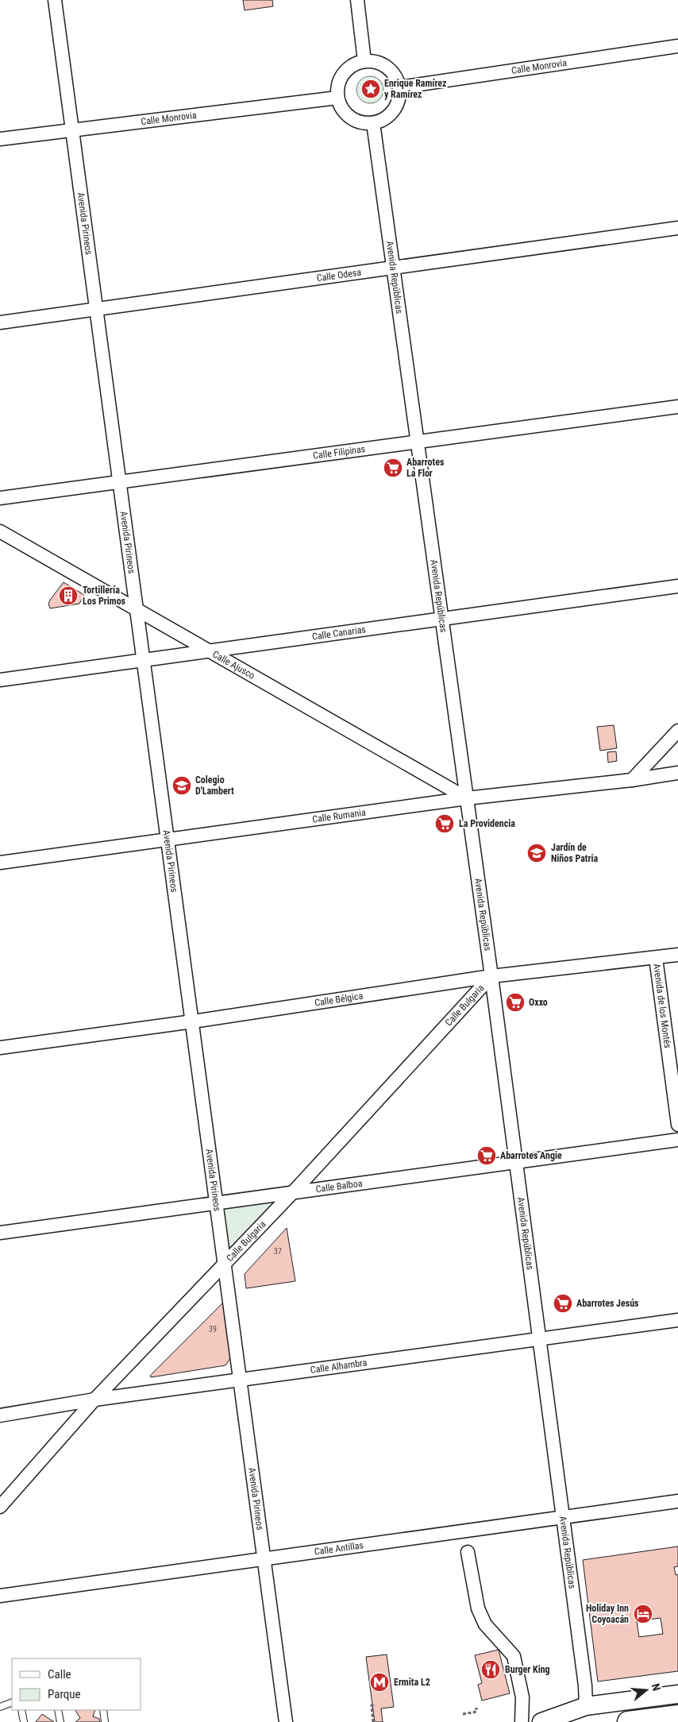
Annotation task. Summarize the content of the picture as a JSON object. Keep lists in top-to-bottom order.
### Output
{
  "streets": {
    "street": [
      "Calle Monrovia",
      "Avenida Pirineos",
      "Calle Odesa",
      "Avenida Repúblicas",
      "Calle Filipinas",
      "Calle Canarias",
      "Calle Ajusco",
      "Calle Rumania",
      "Calle Bélgica",
      "Calle Bulgaria",
      "Avenida de los Montés",
      "Calle Balboa",
      "Calle Alhambra",
      "Calle Antillas"
    ]
  },
  "crossings": [
    ["Calle Monrovia", "Avenida Pirineos"],
    ["Calle Monrovia", "Avenida Repúblicas"],
    ["Avenida Pirineos", "Calle Odesa"],
    ["Avenida Pirineos", "Calle Filipinas"],
    ["Avenida Pirineos", "Calle Canarias"],
    ["Avenida Pirineos", "Calle Ajusco"],
    ["Avenida Pirineos", "Calle Rumania"],
    ["Avenida Pirineos", "Calle Bélgica"],
    ["Avenida Pirineos", "Calle Bulgaria"],
    ["Avenida Pirineos", "Calle Balboa"],
    ["Avenida Pirineos", "Calle Alhambra"],
    ["Avenida Pirineos", "Calle Antillas"],
    ["Calle Odesa", "Avenida Repúblicas"],
    ["Avenida Repúblicas", "Calle Filipinas"],
    ["Avenida Repúblicas", "Calle Canarias"],
    ["Avenida Repúblicas", "Calle Ajusco"],
    ["Avenida Repúblicas", "Calle Rumania"],
    ["Avenida Repúblicas", "Calle Bélgica"],
    ["Avenida Repúblicas", "Calle Bulgaria"],
    ["Avenida Repúblicas", "Calle Balboa"],
    ["Avenida Repúblicas", "Calle Alhambra"],
    ["Avenida Repúblicas", "Calle Antillas"],
    ["Calle Canarias", "Calle Ajusco"],
    ["Calle Ajusco", "Calle Rumania"],
    ["Calle Bélgica", "Calle Bulgaria"],
    ["Calle Bélgica", "Avenida de los Montés"],
    ["Calle Bulgaria", "Calle Balboa"],
    ["Calle Bulgaria", "Calle Alhambra"]
  ],
  "places": {
    "place": ["Enrique Ramírez y Ramírez"],
    "supermarket": [
      "Abarrotes La Flor",
      "La Providencia",
      "Oxxo",
      "Abarrotes Angie",
      "Abarrotes Jesús"
    ],
    "building": ["Tortillería Los Primos"],
    "school or university": ["Colegio D'Lambert", "Jardín de Niños Patria"],
    "hotel": ["Holiday Inn Coyoacán"],
    "restaurant": ["Burger King"],
    "metro station": ["Ermita L2"]
  },
  "house_numbers": ["37", "39"],
  "legend": ["Calle", "Parque"],
  "north": "right"
}
